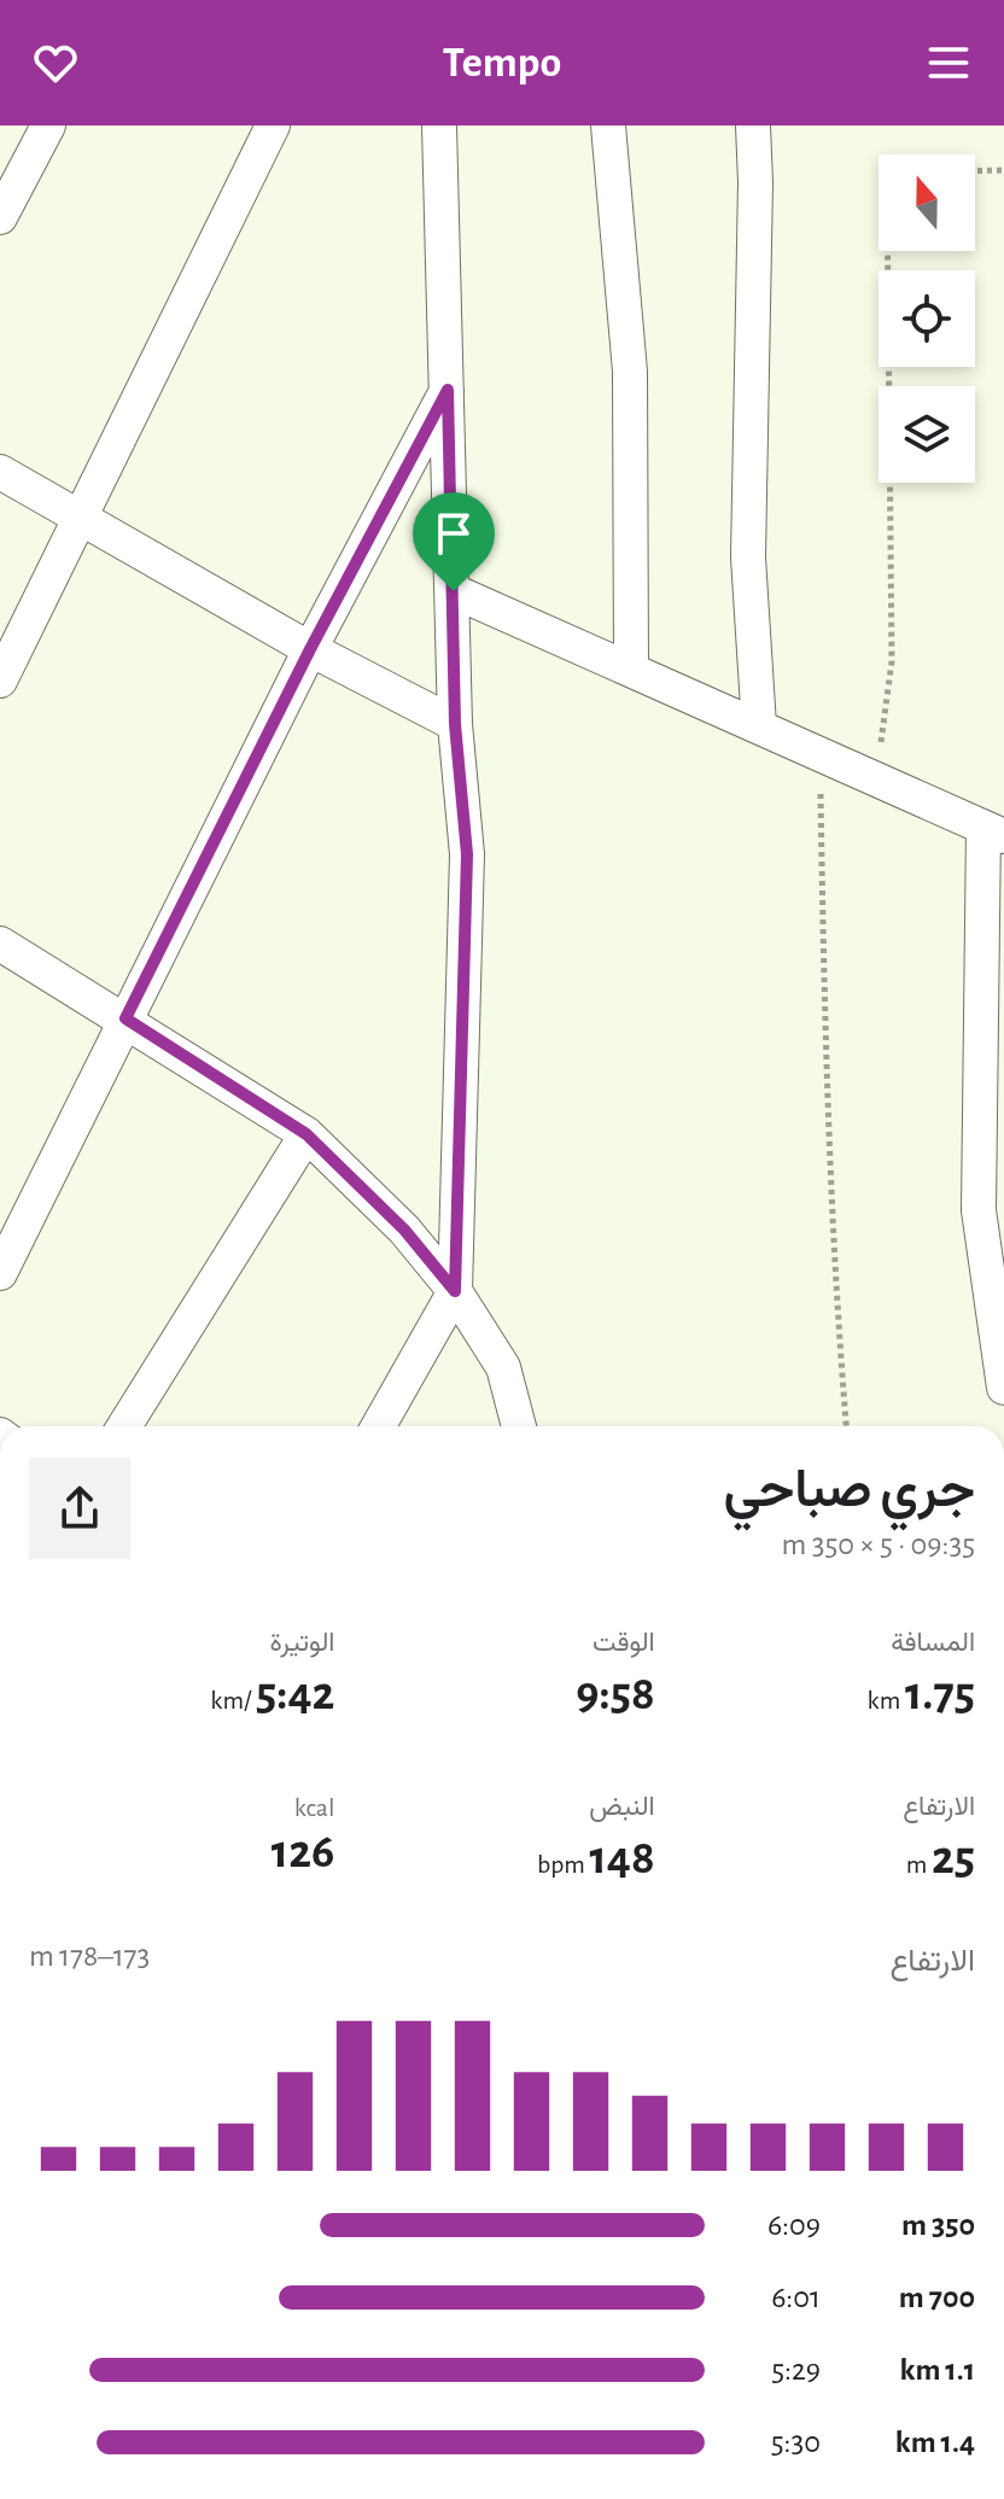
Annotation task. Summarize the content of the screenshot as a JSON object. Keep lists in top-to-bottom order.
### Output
{
  "north": "top",
  "page": {
    "header": "Tempo",
    "heading": ["جري صباحي", "09:35 · 5 × 350 m"],
    "stats": [
      ["المسافة", "1.75 km"],
      ["الوقت", "9:58"],
      ["الوتيرة", "5:42 /km"],
      ["الارتفاع", "25 m"],
      ["النبض", "148 bpm"],
      ["kcal", "126"]
    ],
    "chart": ["الارتفاع", "173–178 m"],
    "list": [
      {
        "name": "350 m",
        "note": "6:09"
      },
      {
        "name": "700 m",
        "note": "6:01"
      },
      {
        "name": "1.1 km",
        "note": "5:29"
      },
      {
        "name": "1.4 km",
        "note": "5:30"
      }
    ]
  }
}
